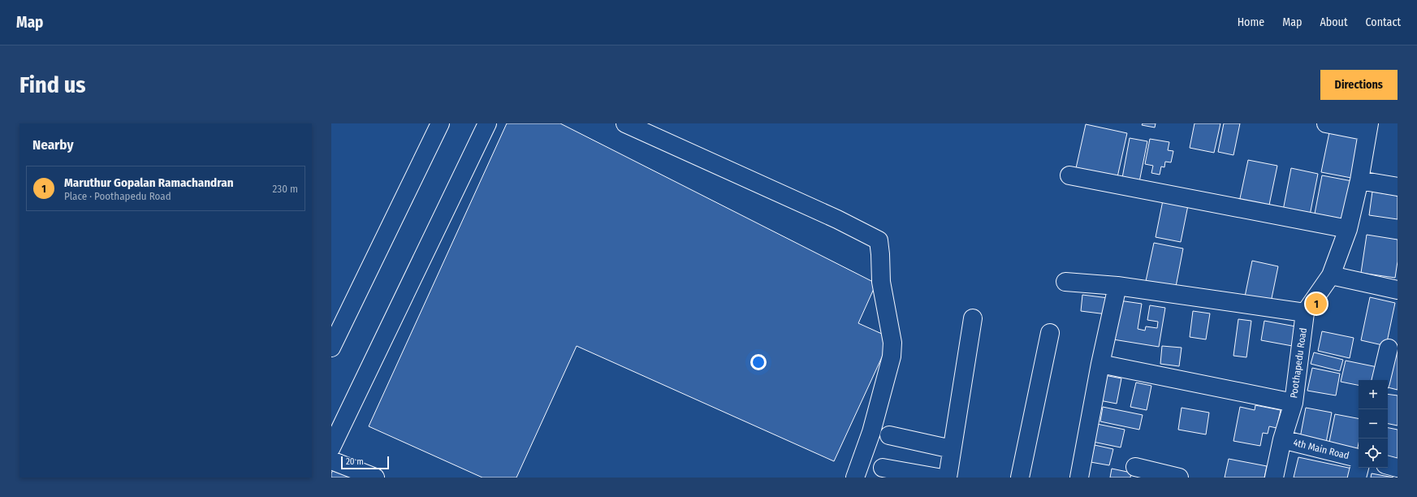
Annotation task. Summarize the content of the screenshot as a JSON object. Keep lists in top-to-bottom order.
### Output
{
  "streets": {
    "street": ["Poothapedu Road", "4th Main Road"]
  },
  "crossings": [
    ["Poothapedu Road", "4th Main Road"]
  ],
  "scale_bar": "20 m",
  "page": {
    "header": "Map",
    "nav": [
      "Home",
      "Map",
      "About",
      "Contact"
    ],
    "buttons": "Directions",
    "title": "Find us",
    "heading": "Nearby",
    "list": [
      {
        "mark": "1",
        "name": "Maruthur Gopalan Ramachandran",
        "note": "Place · Poothapedu Road",
        "value": "230 m"
      }
    ],
    "pins": "1",
    "map_buttons": ["+", "−"],
    "scale": "20 m"
  }
}
